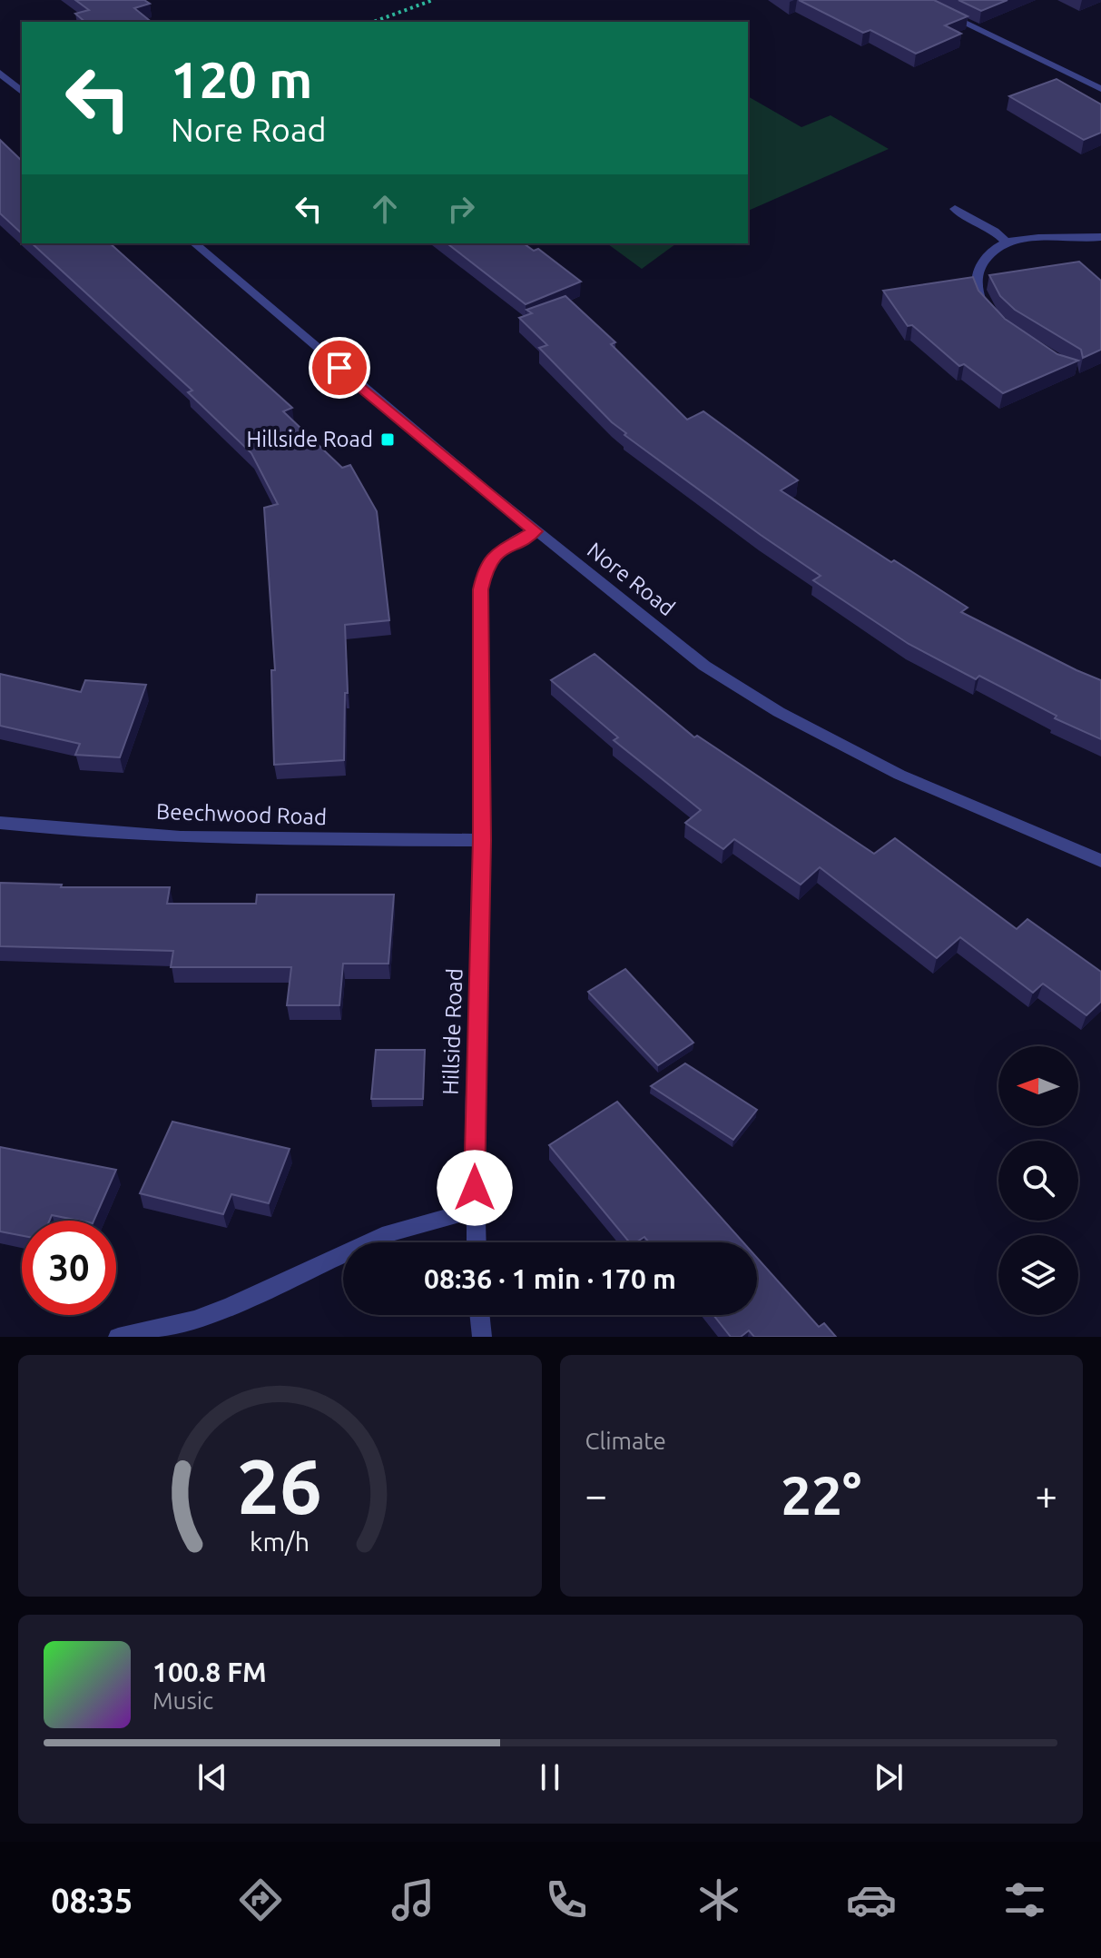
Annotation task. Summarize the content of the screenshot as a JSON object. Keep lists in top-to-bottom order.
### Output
{
  "streets": {
    "street": ["Nore Road", "Beechwood Road", "Hillside Road"]
  },
  "crossings": [
    ["Nore Road", "Hillside Road"],
    ["Beechwood Road", "Hillside Road"]
  ],
  "places": {
    "transit": ["Hillside Road"]
  },
  "north": "left",
  "page": {
    "turn": ["120 m", "Nore Road"],
    "limit": "30",
    "trip": "08:36 · 1 min · 170 m",
    "tile": "Climate",
    "heat": ["−", "22°", "+"],
    "song": ["100.8 FM", "Music"],
    "tabs": "08:35",
    "gauge": ["26", "km/h"]
  }
}
